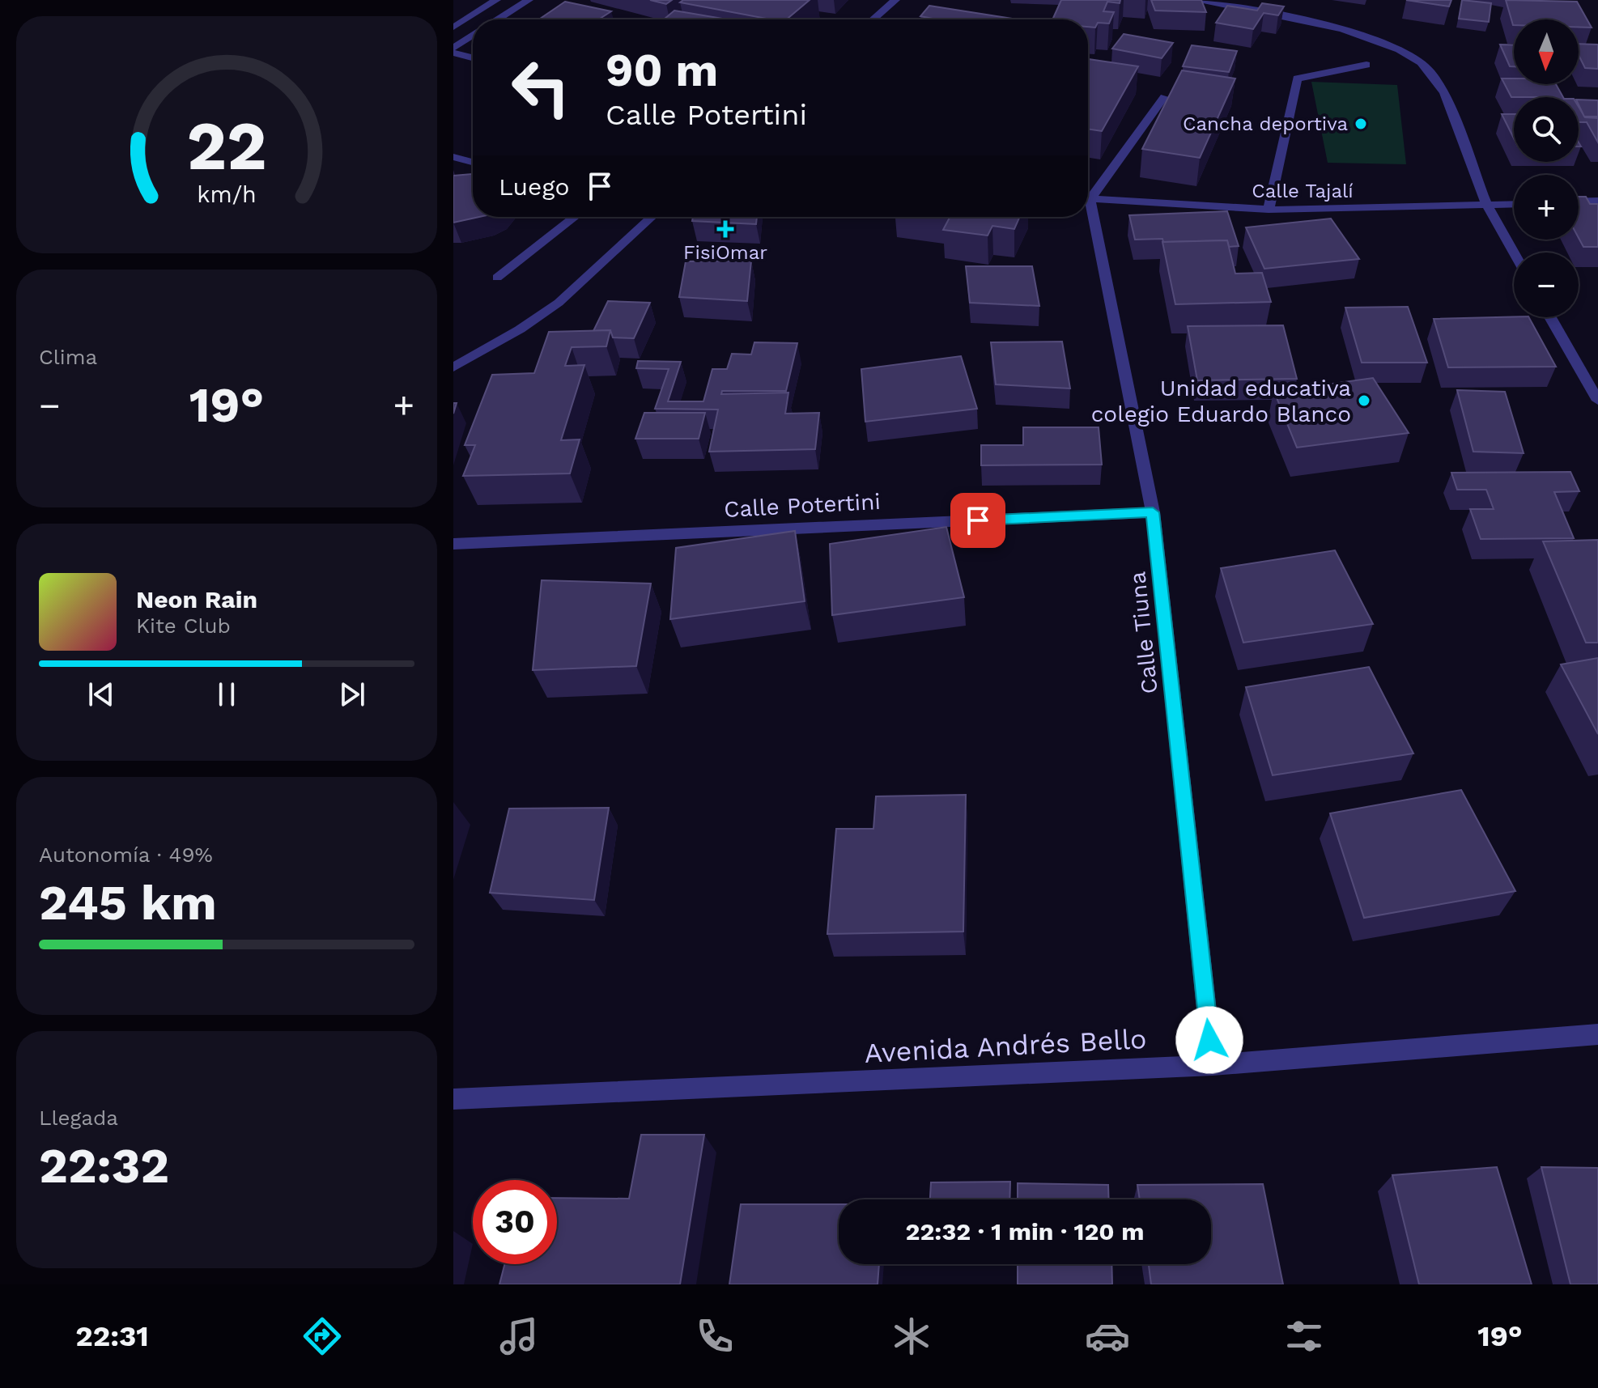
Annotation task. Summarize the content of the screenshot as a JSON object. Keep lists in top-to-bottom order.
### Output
{
  "streets": {
    "street": [
      "Calle Tajalí",
      "Calle Potertini",
      "Calle Tiuna",
      "Avenida Andrés Bello"
    ]
  },
  "crossings": [
    ["Calle Potertini", "Calle Tiuna"],
    ["Calle Tiuna", "Avenida Andrés Bello"]
  ],
  "places": {
    "other": ["Cancha deportiva", "Unidad educativa colegio Eduardo Blanco"],
    "health": ["FisiOmar"]
  },
  "north": "bottom",
  "page": {
    "map_buttons": ["+", "−"],
    "turn": ["90 m", "Calle Potertini"],
    "then": "Luego",
    "tile": [
      "Clima",
      ["Autonomía · 49%", "245 km"],
      ["Llegada", "22:32"]
    ],
    "heat": ["−", "19°", "+"],
    "song": ["Neon Rain", "Kite Club"],
    "limit": "30",
    "trip": "22:32 · 1 min · 120 m",
    "tabs": ["22:31", "19°"],
    "gauge": ["22", "km/h"]
  }
}
